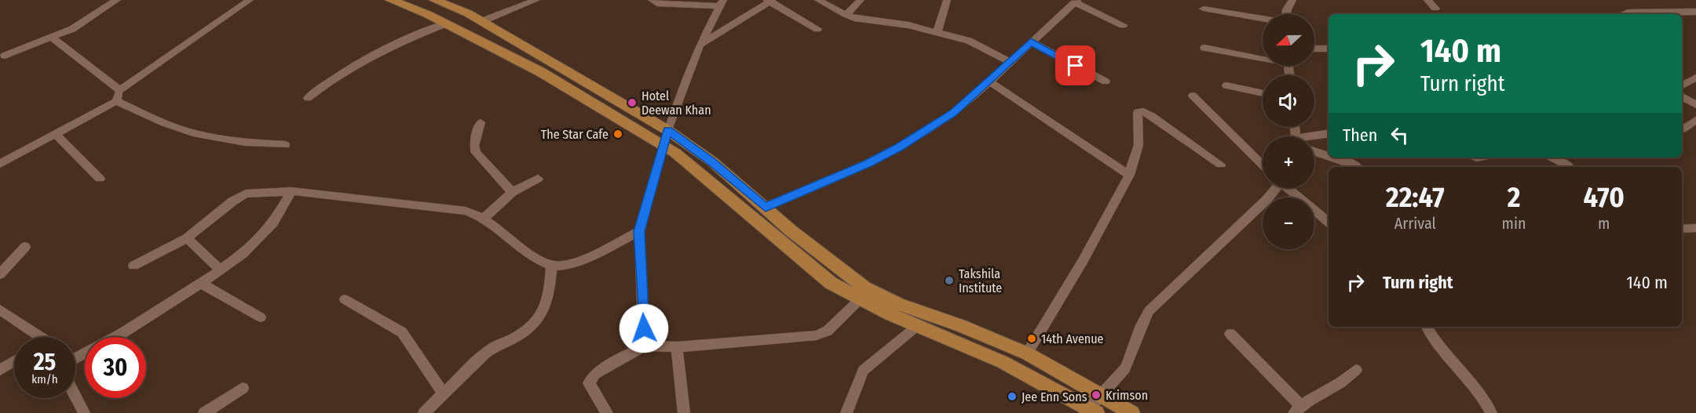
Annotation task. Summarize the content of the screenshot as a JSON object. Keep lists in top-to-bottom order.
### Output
{
  "places": [
    "Hotel Deewan Khan",
    "The Star Cafe",
    "Takshila Institute",
    "14th Avenue",
    "Krimson",
    "Jee Enn Sons"
  ],
  "north": "left",
  "page": {
    "map_buttons": ["+", "−"],
    "turn": ["140 m", "Turn right"],
    "then": "Then",
    "eta": [
      "22:47",
      "Arrival",
      "2",
      "min",
      "470",
      "m"
    ],
    "list": [
      {
        "name": "Turn right",
        "value": "140 m"
      }
    ],
    "speed": "25 km/h",
    "limit": "30"
  }
}
